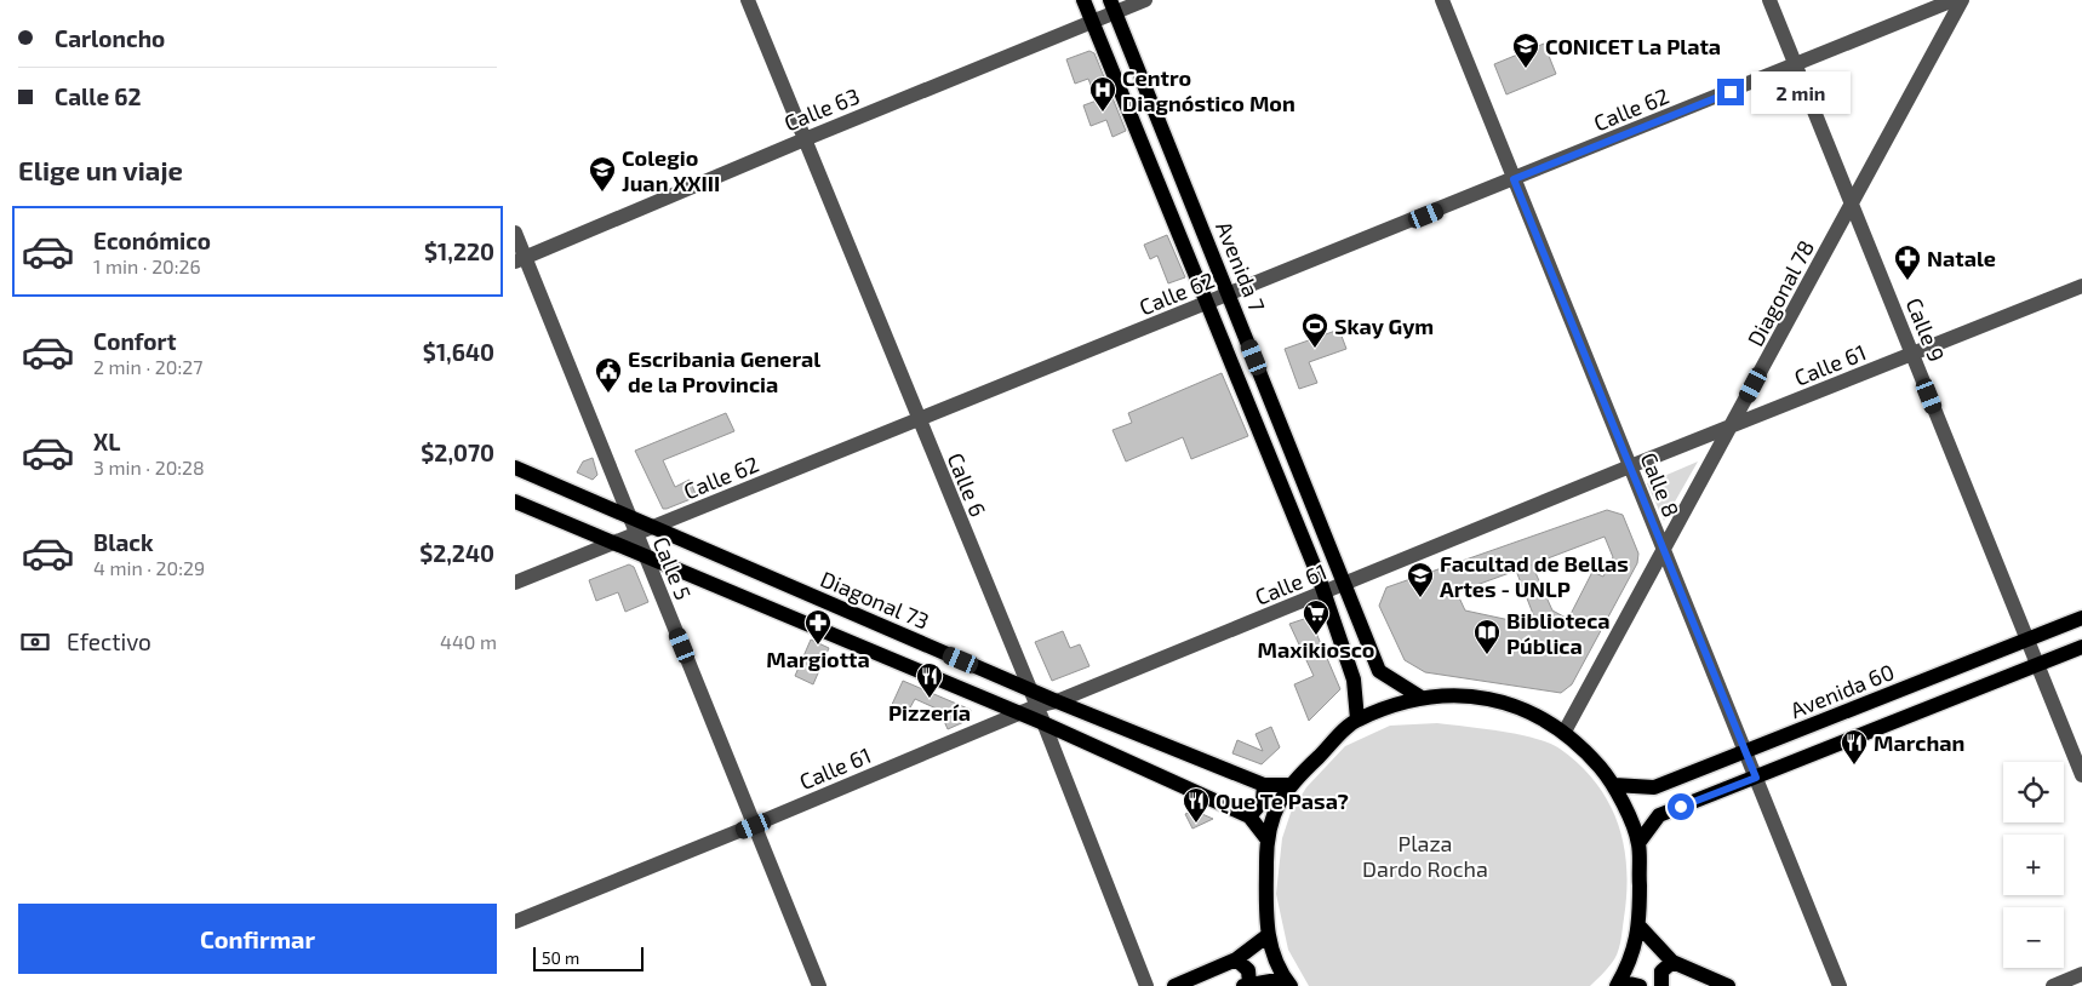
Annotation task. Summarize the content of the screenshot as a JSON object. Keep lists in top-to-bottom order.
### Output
{
  "streets": {
    "main road": ["Avenida 7", "Diagonal 73", "Avenida 60"],
    "street": [
      "Calle 63",
      "Calle 62",
      "Diagonal 78",
      "Calle 9",
      "Calle 61",
      "Calle 6",
      "Calle 8",
      "Calle 5"
    ]
  },
  "crossings": [
    ["Calle 63", "Avenida 7"],
    ["Calle 63", "Calle 6"],
    ["Calle 63", "Calle 5"],
    ["Calle 62", "Avenida 7"],
    ["Calle 62", "Calle 9"],
    ["Calle 62", "Calle 6"],
    ["Calle 62", "Calle 8"],
    ["Calle 62", "Calle 5"],
    ["Calle 62", "Diagonal 73"],
    ["Avenida 7", "Calle 61"],
    ["Diagonal 78", "Calle 9"],
    ["Diagonal 78", "Calle 61"],
    ["Diagonal 78", "Calle 8"],
    ["Calle 9", "Calle 61"],
    ["Calle 9", "Avenida 60"],
    ["Calle 61", "Calle 6"],
    ["Calle 61", "Calle 8"],
    ["Calle 61", "Calle 5"],
    ["Calle 61", "Diagonal 73"],
    ["Calle 6", "Diagonal 73"],
    ["Calle 8", "Avenida 60"],
    ["Calle 5", "Diagonal 73"]
  ],
  "parks": ["Plaza Dardo Rocha"],
  "places": {
    "school or university": ["CONICET La Plata", "Colegio Juan XXIII", "Facultad de Bellas Artes - UNLP"],
    "hospital": ["Centro Diagnóstico Mon"],
    "pharmacy": ["Natale", "Margiotta"],
    "sports": ["Skay Gym"],
    "public building": ["Escribania General de la Provincia"],
    "supermarket": ["Maxikiosco"],
    "library": ["Biblioteca Pública"],
    "restaurant": ["Pizzería", "Marchan", "Que Te Pasa?"]
  },
  "scale_bar": "50 m",
  "page": {
    "banner": ["Carloncho", "Calle 62"],
    "bubble": "2 min",
    "heading": "Elige un viaje",
    "list": [
      {
        "name": "Económico",
        "note": "1 min · 20:26",
        "value": "$1,220"
      },
      {
        "name": "Confort",
        "note": "2 min · 20:27",
        "value": "$1,640"
      },
      {
        "name": "XL",
        "note": "3 min · 20:28",
        "value": "$2,070"
      },
      {
        "name": "Black",
        "note": "4 min · 20:29",
        "value": "$2,240"
      }
    ],
    "pay": ["Efectivo", "440 m"],
    "map_buttons": ["+", "−"],
    "buttons": "Confirmar",
    "scale": "50 m"
  }
}
